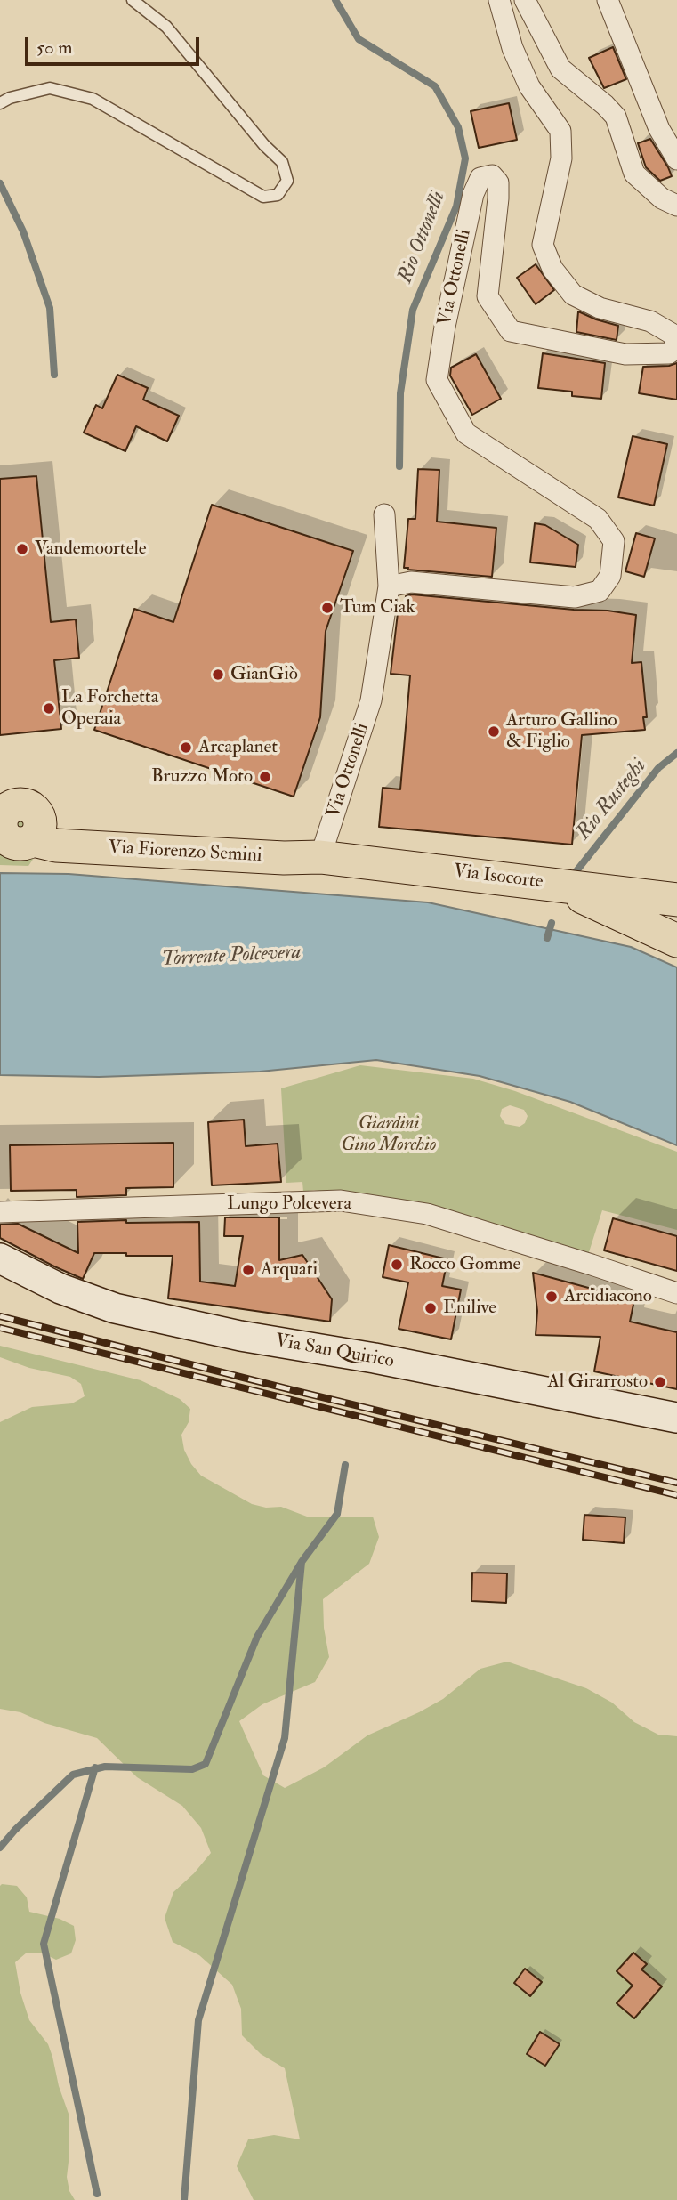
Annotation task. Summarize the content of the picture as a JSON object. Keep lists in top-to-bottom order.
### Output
{
  "streets": {
    "main road": ["Via Fiorenzo Semini", "Via Isocorte", "Via San Quirico"],
    "street": ["Via Ottonelli", "Lungo Polcevera"]
  },
  "crossings": [
    ["Via Ottonelli", "Via Fiorenzo Semini"],
    ["Via Ottonelli", "Via Isocorte"],
    ["Via Fiorenzo Semini", "Via Isocorte"]
  ],
  "water": ["Rio Ottonelli", "Rio Rusteghi", "Torrente Polcevera"],
  "parks": ["Giardini Gino Morchio"],
  "places": [
    "Vandemoortele",
    "Tum Ciak",
    "GianGiò",
    "La Forchetta Operaia",
    "Arturo Gallino & Figlio",
    "Arcaplanet",
    "Bruzzo Moto",
    "Rocco Gomme",
    "Arquati",
    "Arcidiacono",
    "Enilive",
    "Al Girarrosto"
  ],
  "scale_bar": "50 m"
}
